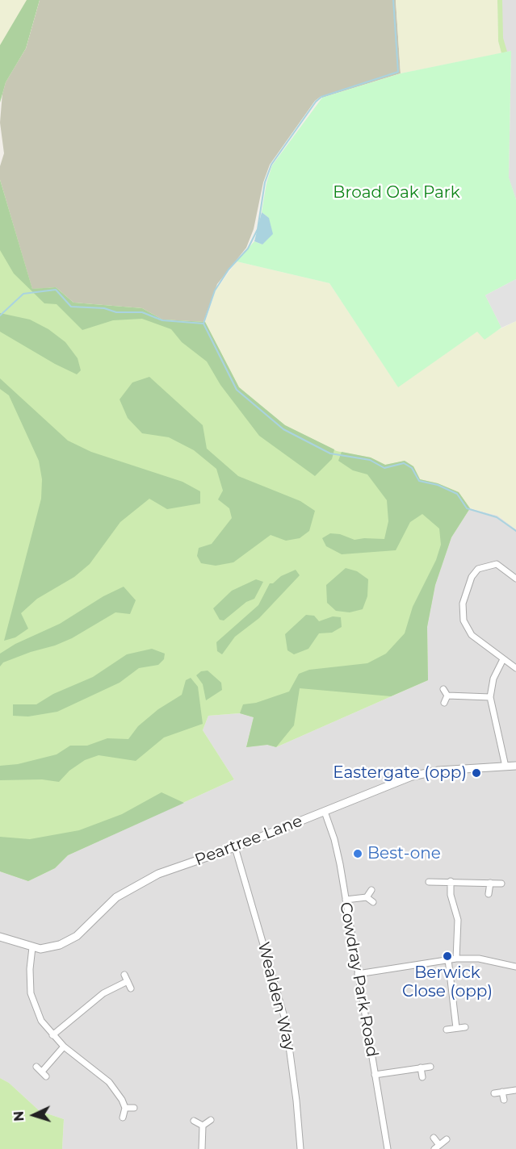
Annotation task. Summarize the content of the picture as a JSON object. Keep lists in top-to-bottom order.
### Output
{
  "streets": {
    "street": ["Peartree Lane", "Cowdray Park Road", "Wealden Way"]
  },
  "crossings": [
    ["Peartree Lane", "Cowdray Park Road"],
    ["Peartree Lane", "Wealden Way"]
  ],
  "parks": ["Broad Oak Park"],
  "places": ["Eastergate (opp)", "Best-one", "Berwick Close (opp)"],
  "north": "left"
}
